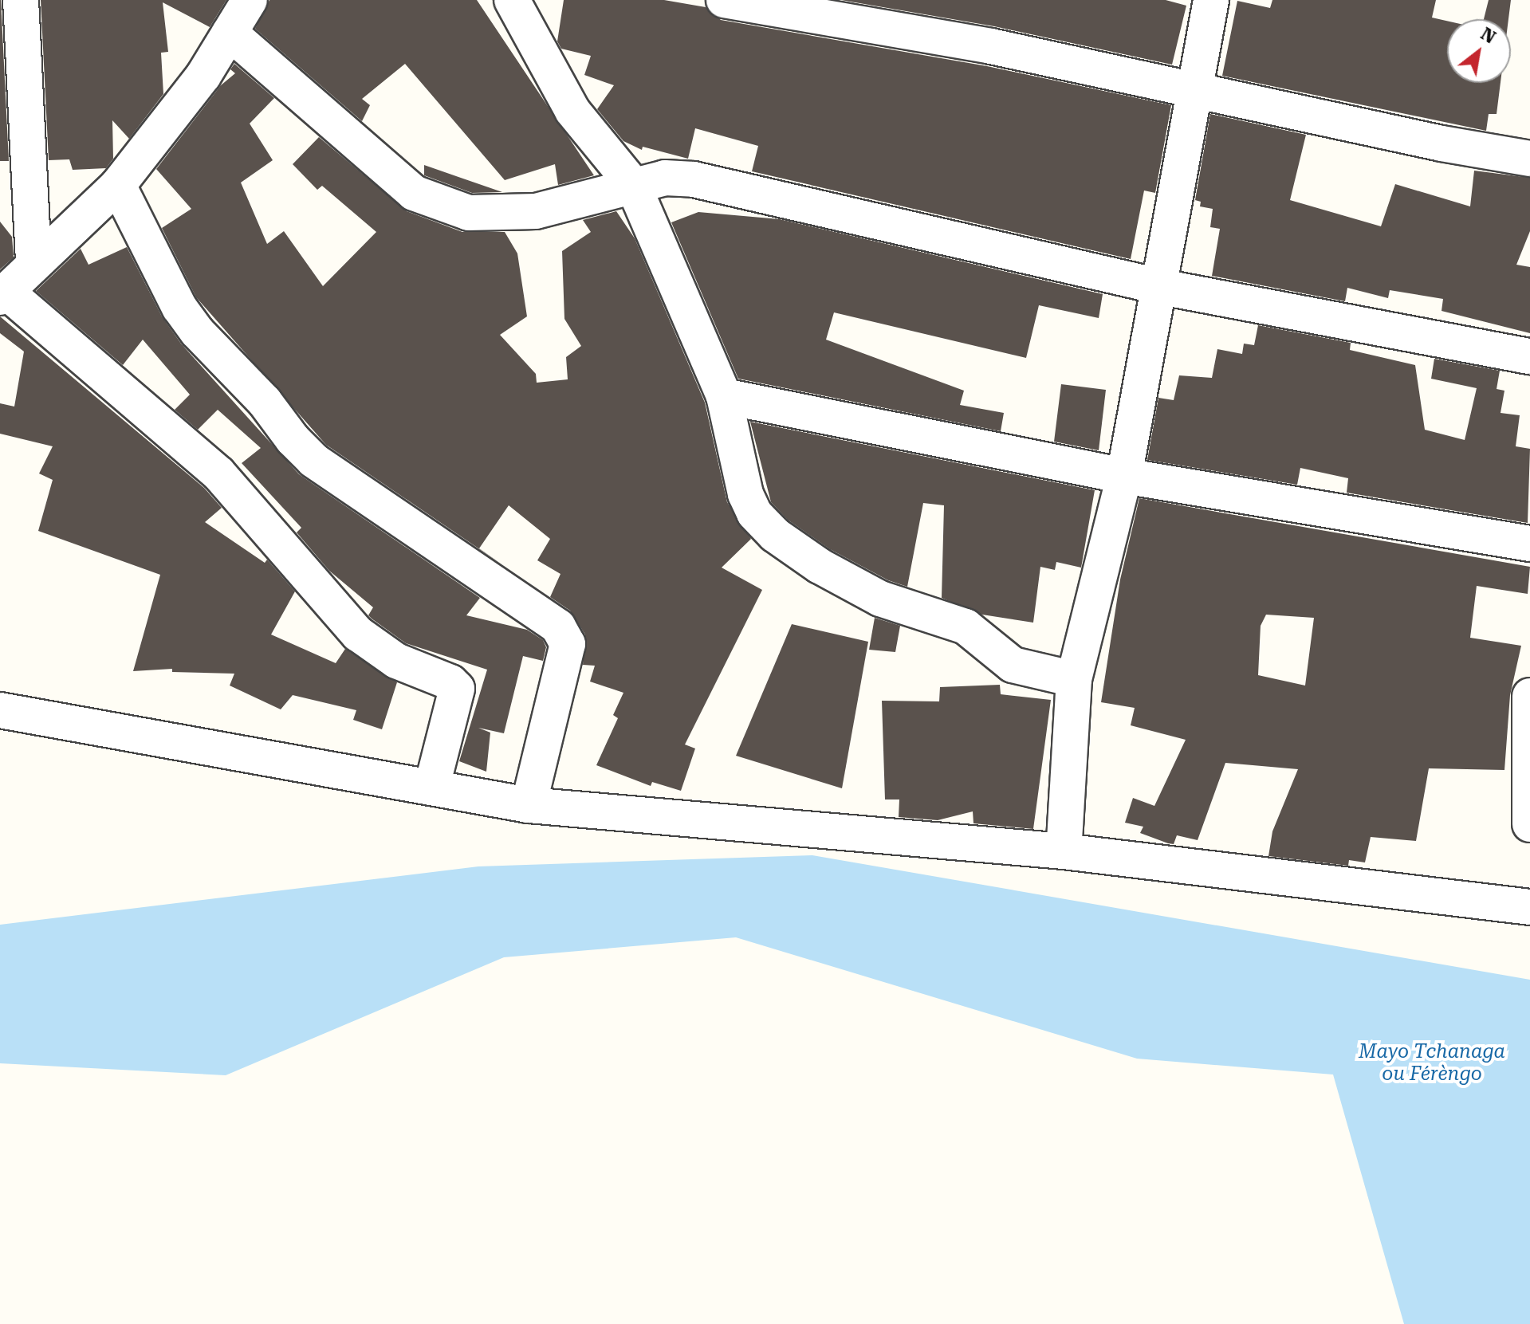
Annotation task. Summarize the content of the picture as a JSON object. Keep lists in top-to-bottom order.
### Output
{
  "water": ["Mayo Tchanaga ou Férèngo"],
  "north": "top right"
}
